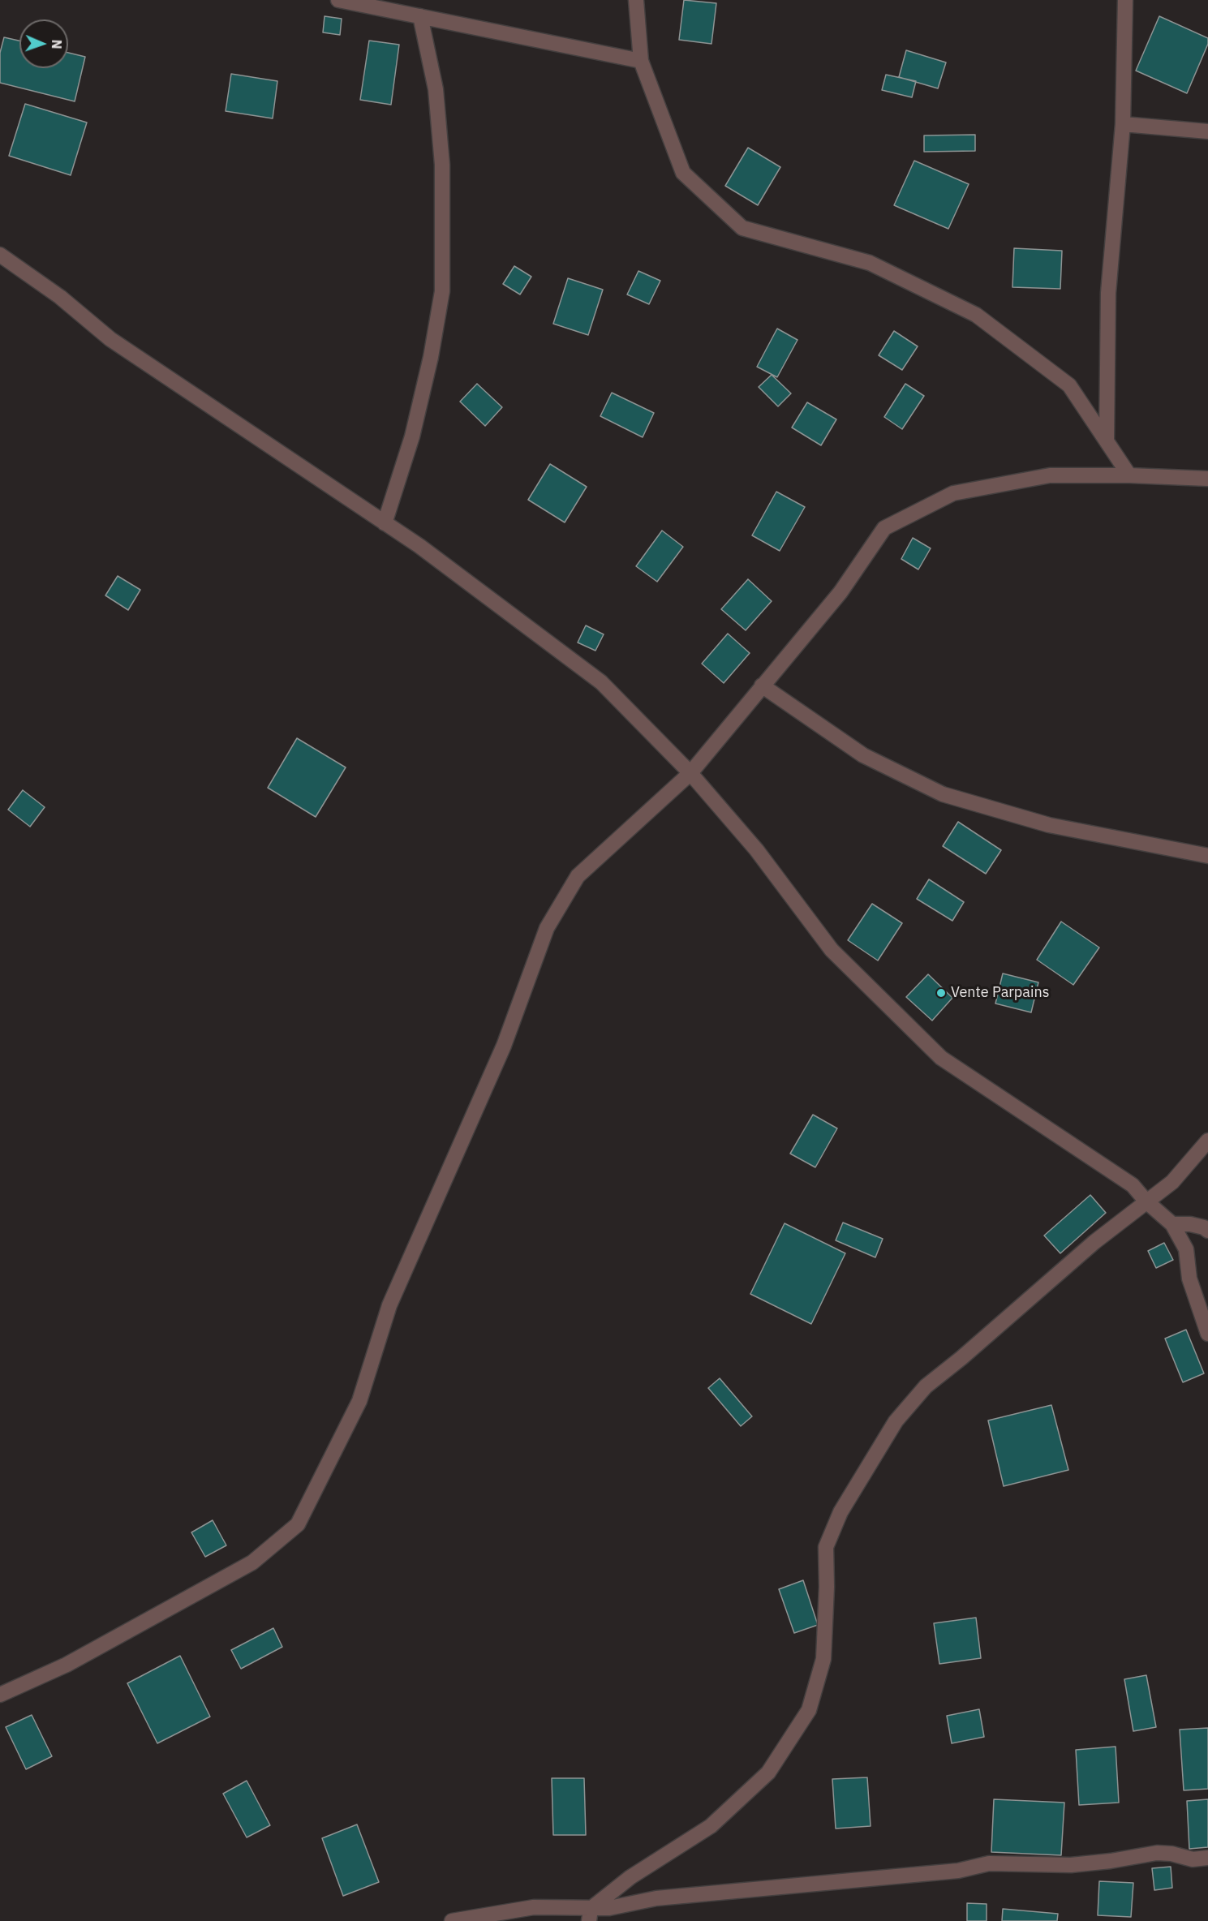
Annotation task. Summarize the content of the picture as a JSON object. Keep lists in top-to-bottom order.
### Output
{
  "places": ["Vente Parpains"],
  "north": "right"
}
